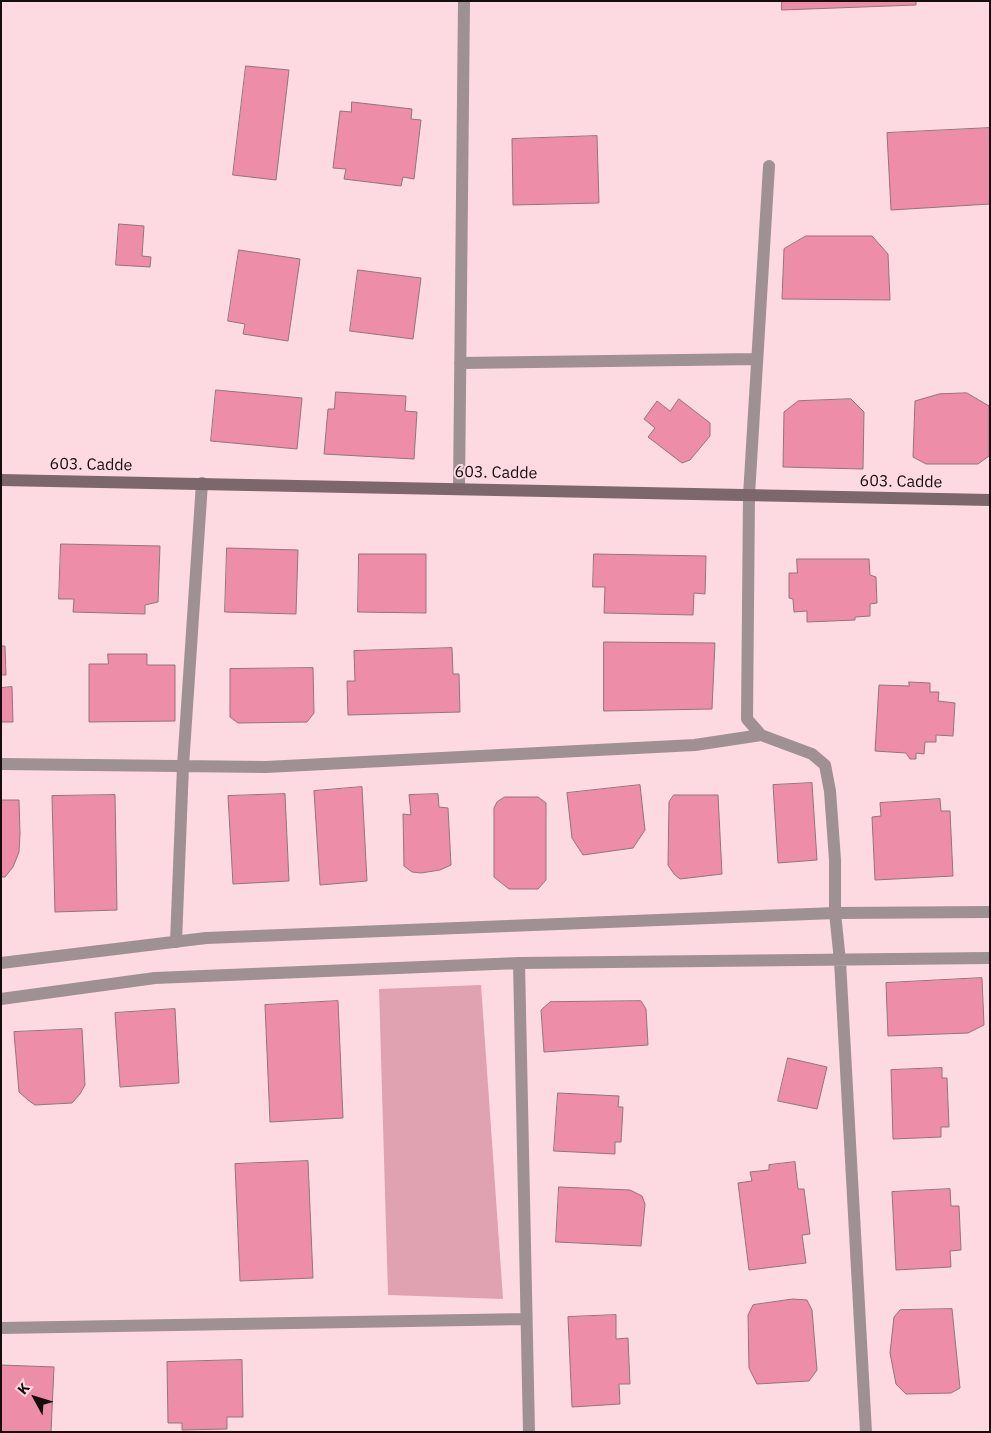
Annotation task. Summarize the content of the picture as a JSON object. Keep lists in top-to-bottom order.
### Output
{
  "streets": {
    "street": ["603. Cadde"]
  },
  "north": "top left"
}
